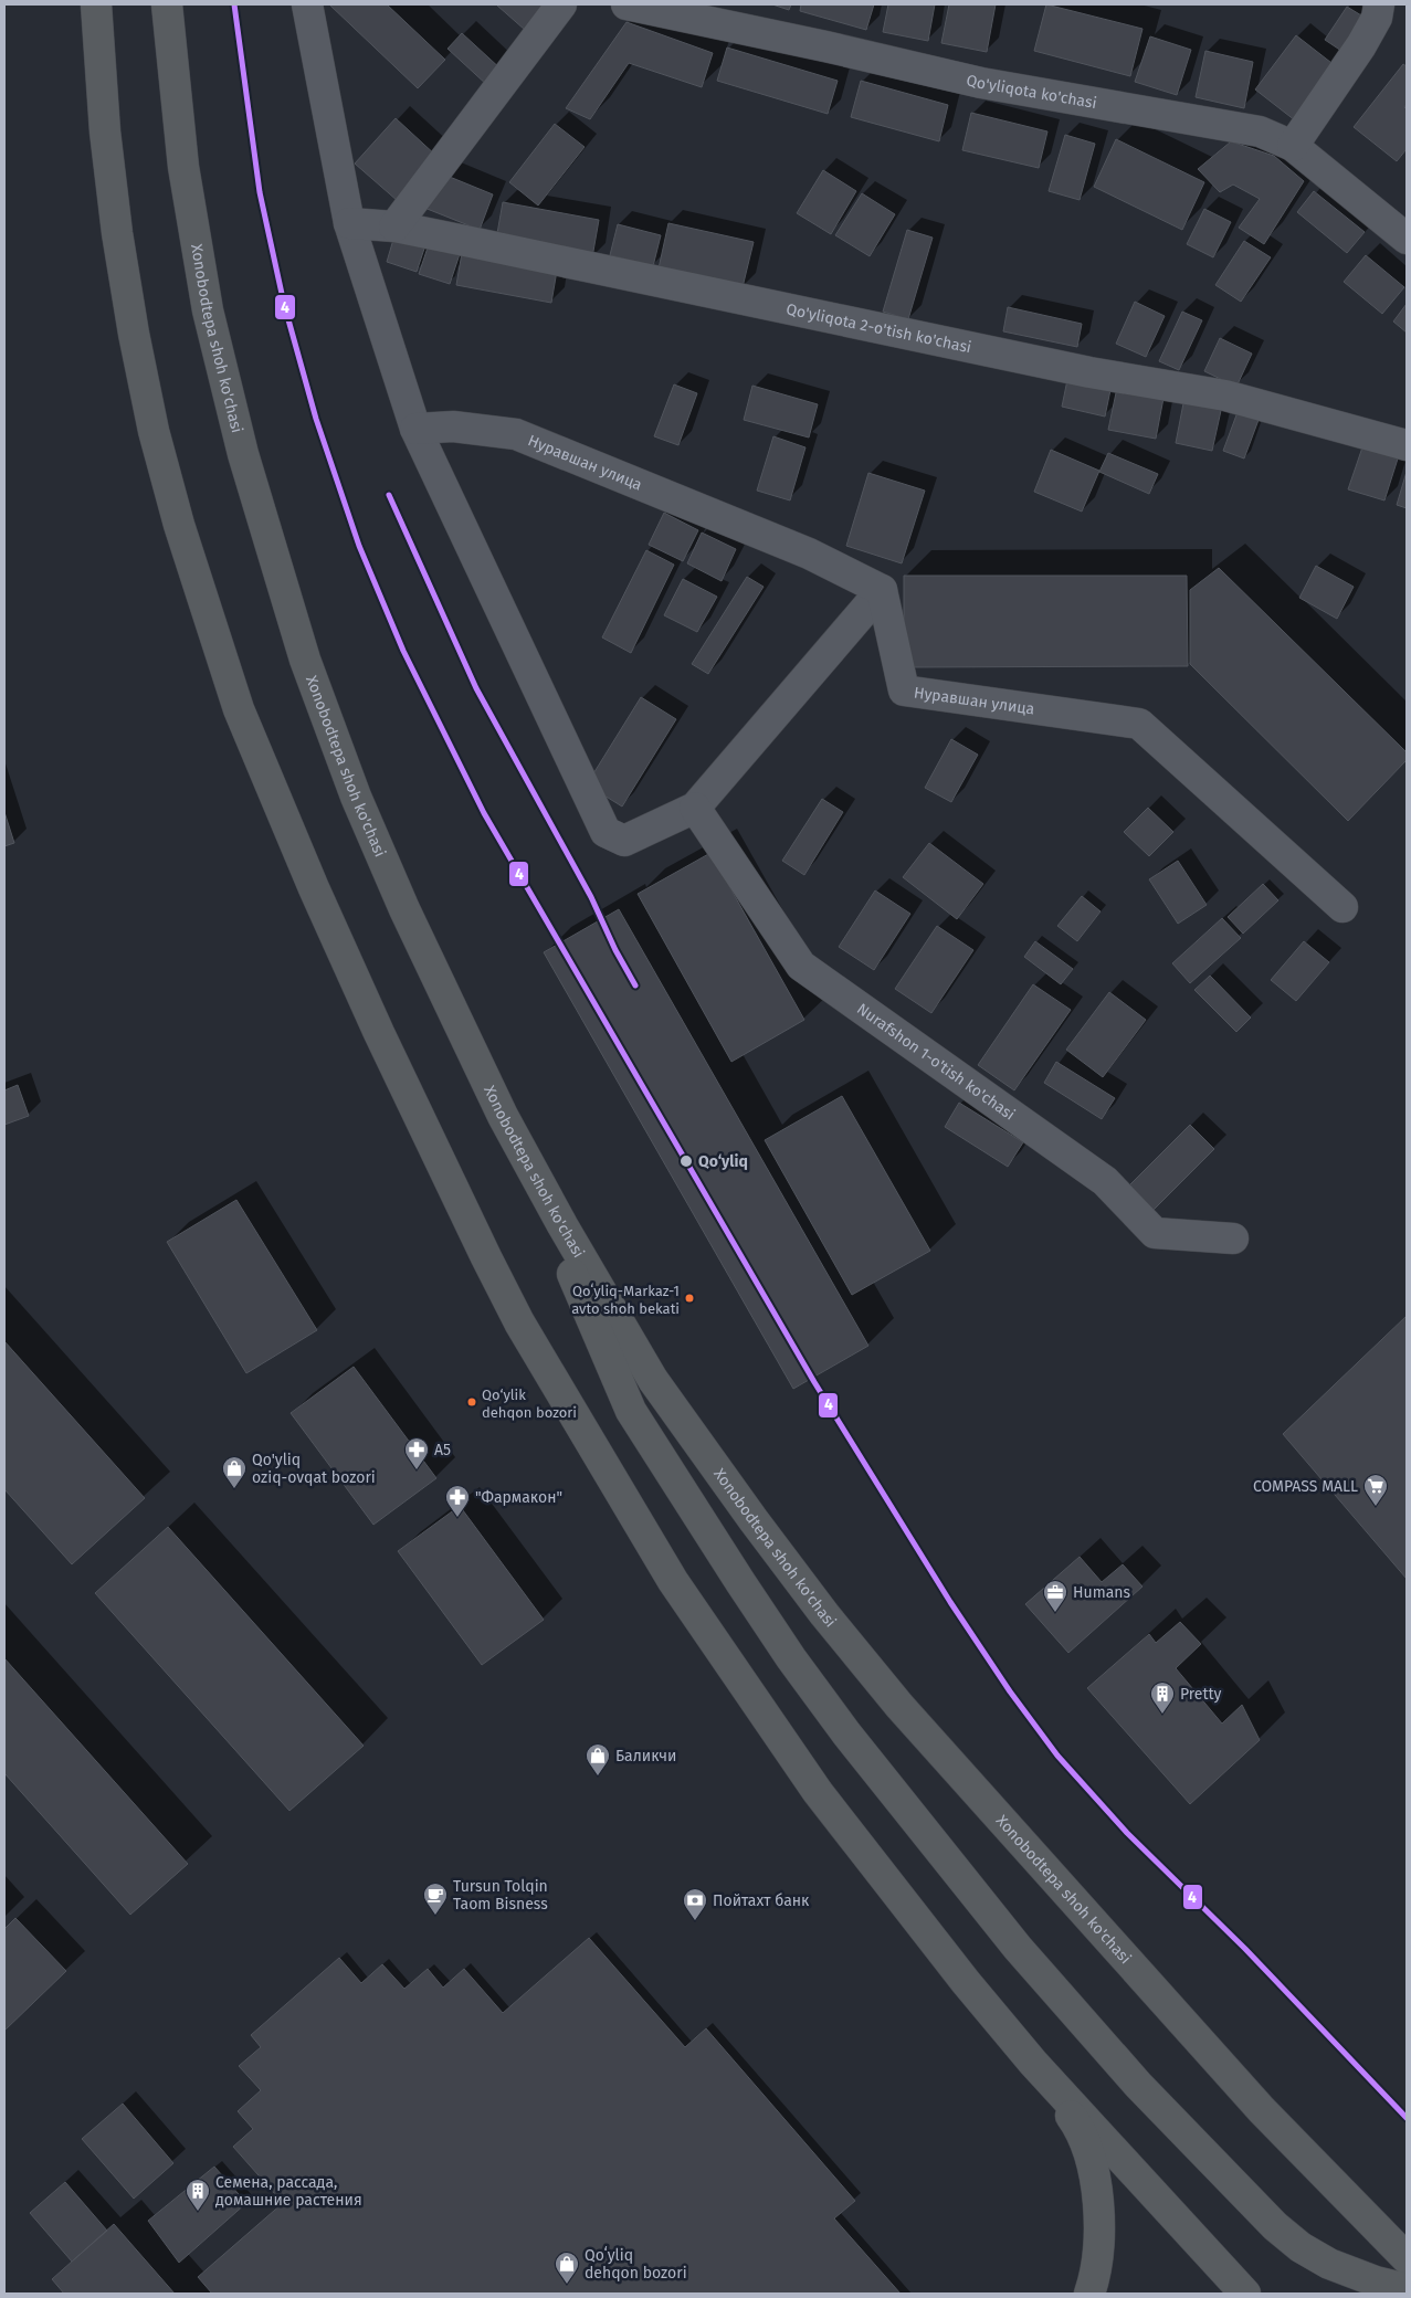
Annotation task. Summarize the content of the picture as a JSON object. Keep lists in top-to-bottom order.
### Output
{
  "streets": {
    "highway": ["Xonobodtepa shoh ko'chasi"],
    "street": [
      "Qo'yliqota ko'chasi",
      "Qo'yliqota 2-o'tish ko'chasi",
      "Нуравшан улица",
      "Nurafshon 1-o'tish ko'chasi"
    ]
  },
  "places": {
    "other": ["Qo‘yliq", "Qoʻyliq-Markaz-1 avto shoh bekati", "Qo‘ylik dehqon bozori"],
    "pharmacy": ["А5", "\"Фармакон\""],
    "shop": ["Qo'yliq oziq-ovqat bozori", "Баликчи", "Qoʻyliq dehqon bozori"],
    "supermarket": ["COMPASS MALL"],
    "office": ["Humans"],
    "building": ["Pretty", "Семена, рассада, домашние растения"],
    "cafe": ["Tursun Tolqin Taom Bisness"],
    "bank": ["Пойтахт банк"]
  },
  "lines": ["transit line 4"]
}
